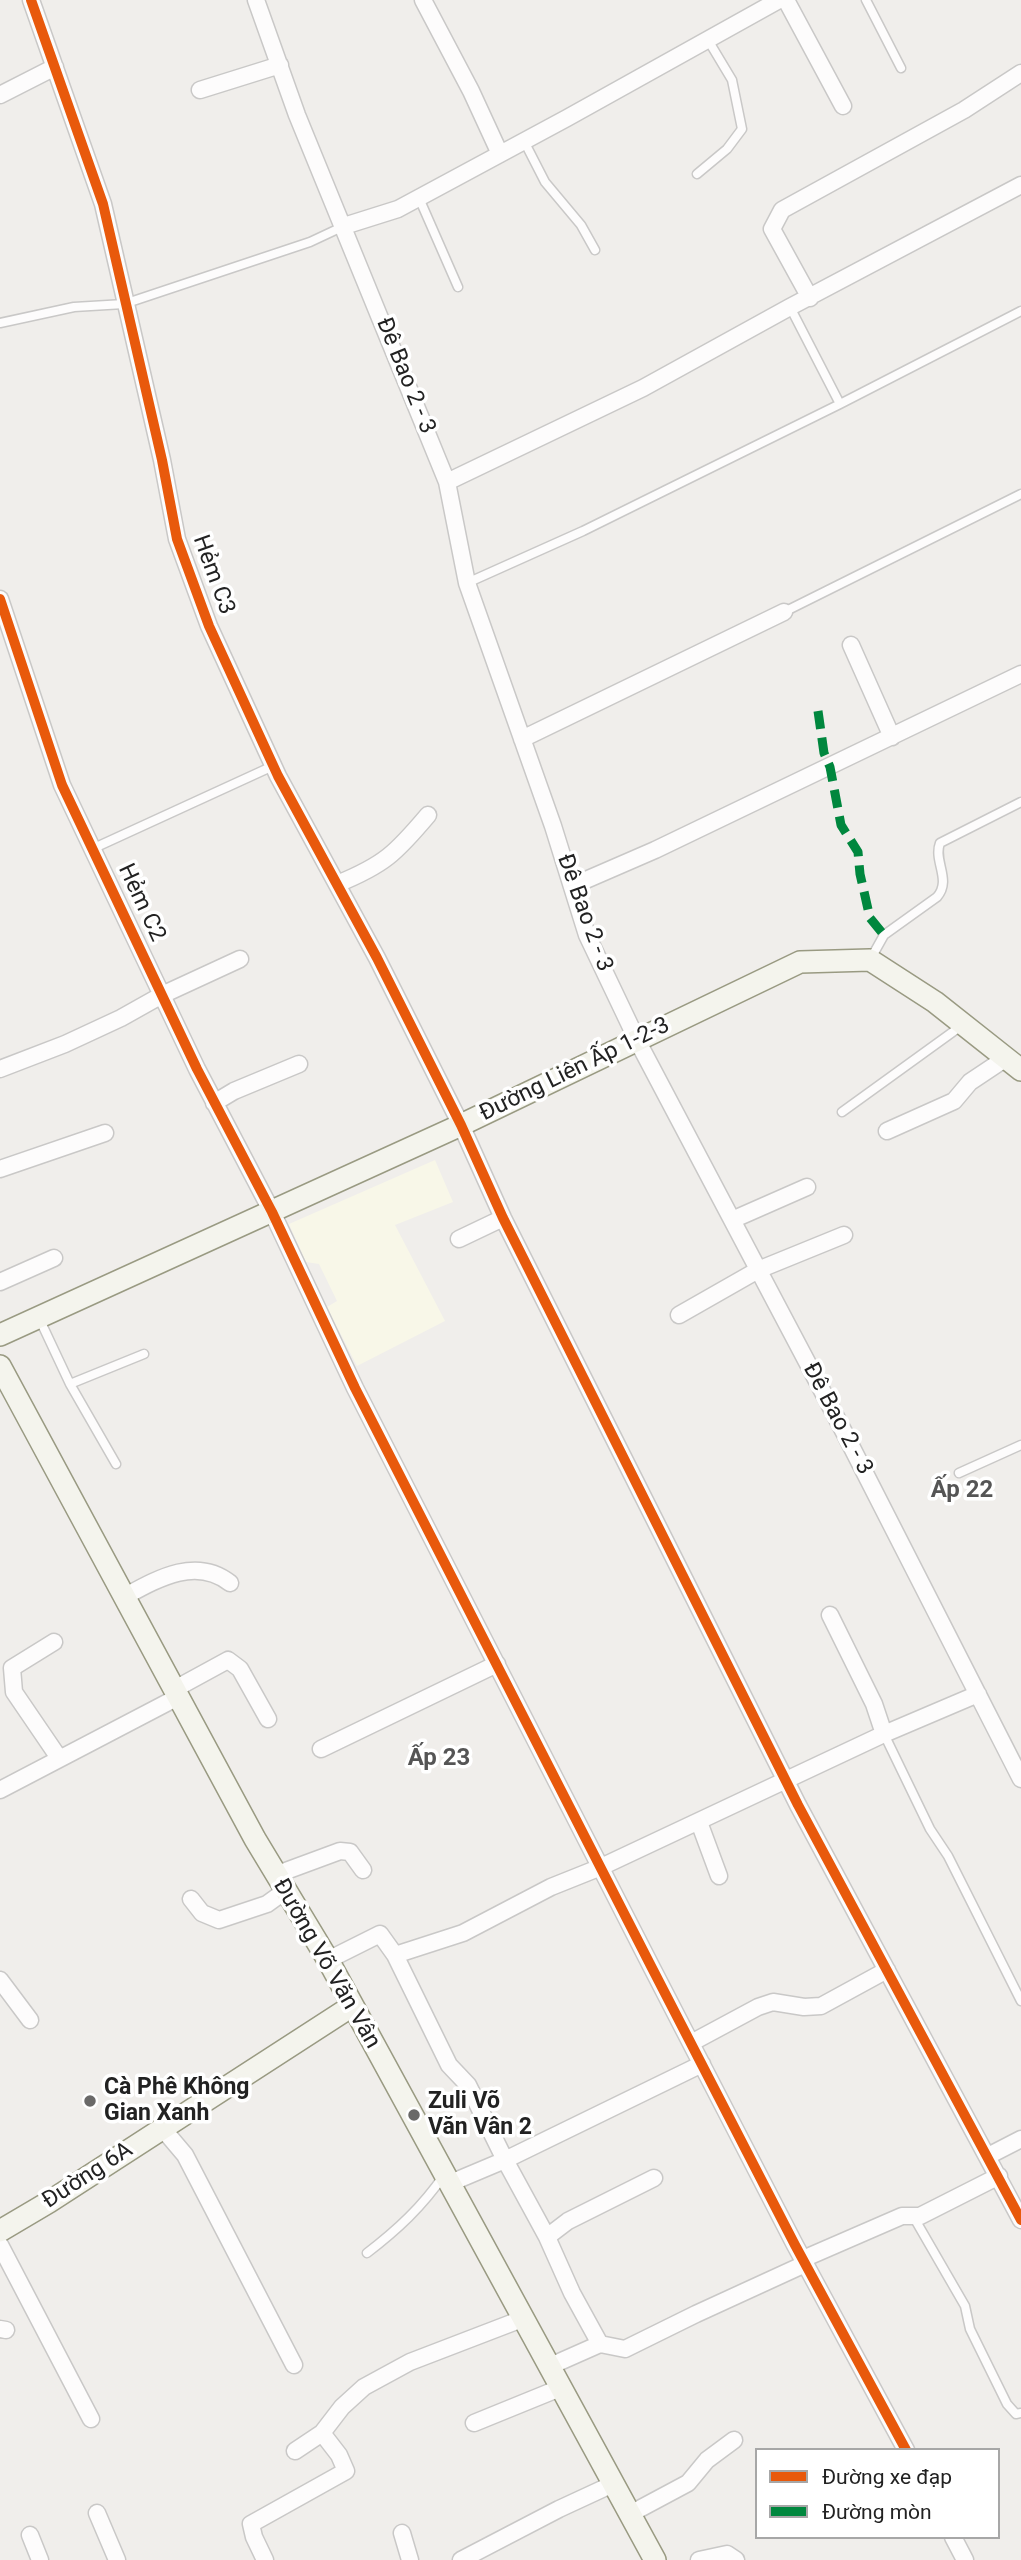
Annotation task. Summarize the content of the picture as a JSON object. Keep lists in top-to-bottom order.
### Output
{
  "streets": {
    "street": [
      "Đê Bao 2 - 3",
      "Hẻm C3",
      "Hẻm C2",
      "Đường Liên Ấp 1-2-3",
      "Đường Võ Văn Vân",
      "Đường 6A"
    ]
  },
  "crossings": [
    ["Đê Bao 2 - 3", "Đường Liên Ấp 1-2-3"],
    ["Hẻm C3", "Đường Liên Ấp 1-2-3"],
    ["Hẻm C2", "Đường Liên Ấp 1-2-3"],
    ["Đường Võ Văn Vân", "Đường 6A"]
  ],
  "districts": ["Ấp 22", "Ấp 23"],
  "places": ["Cà Phê Không Gian Xanh", "Zuli Võ Văn Vân 2"],
  "legend": ["Đường xe đạp", "Đường mòn"]
}
